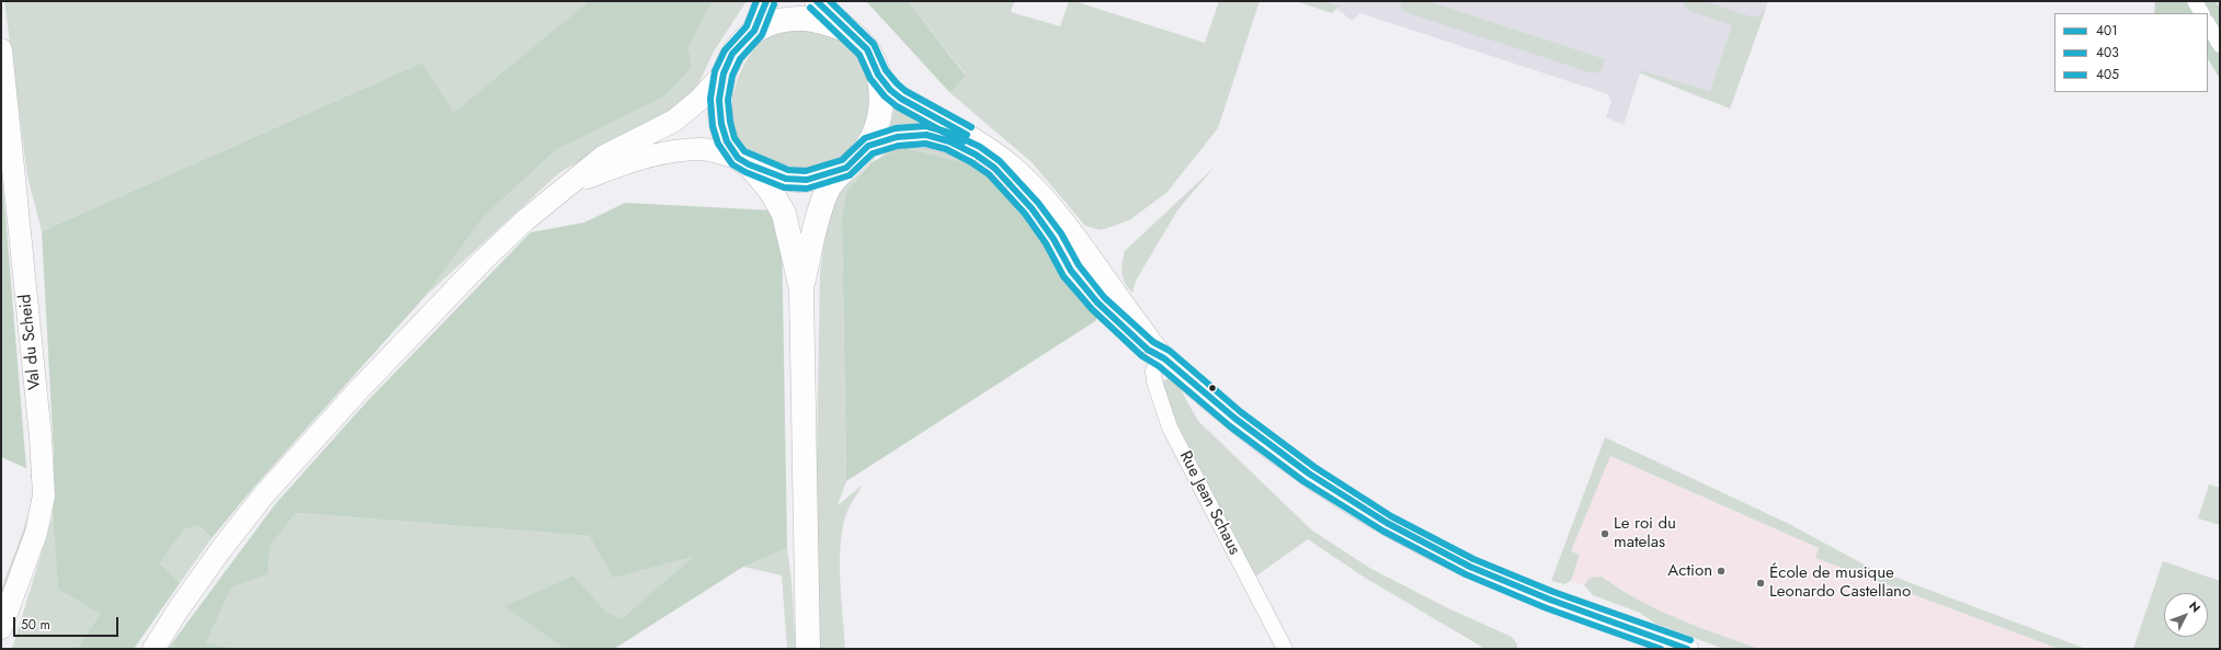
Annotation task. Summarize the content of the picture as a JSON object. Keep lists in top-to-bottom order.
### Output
{
  "streets": {
    "main road": ["Val du Scheid"],
    "street": ["Rue Jean Schaus"]
  },
  "places": ["Le roi du matelas", "Action", "École de musique Leonardo Castellano"],
  "lines": ["transit line 401", "transit line 403", "transit line 405"],
  "legend": ["401", "403", "405"],
  "scale_bar": "50 m",
  "north": "top right"
}
